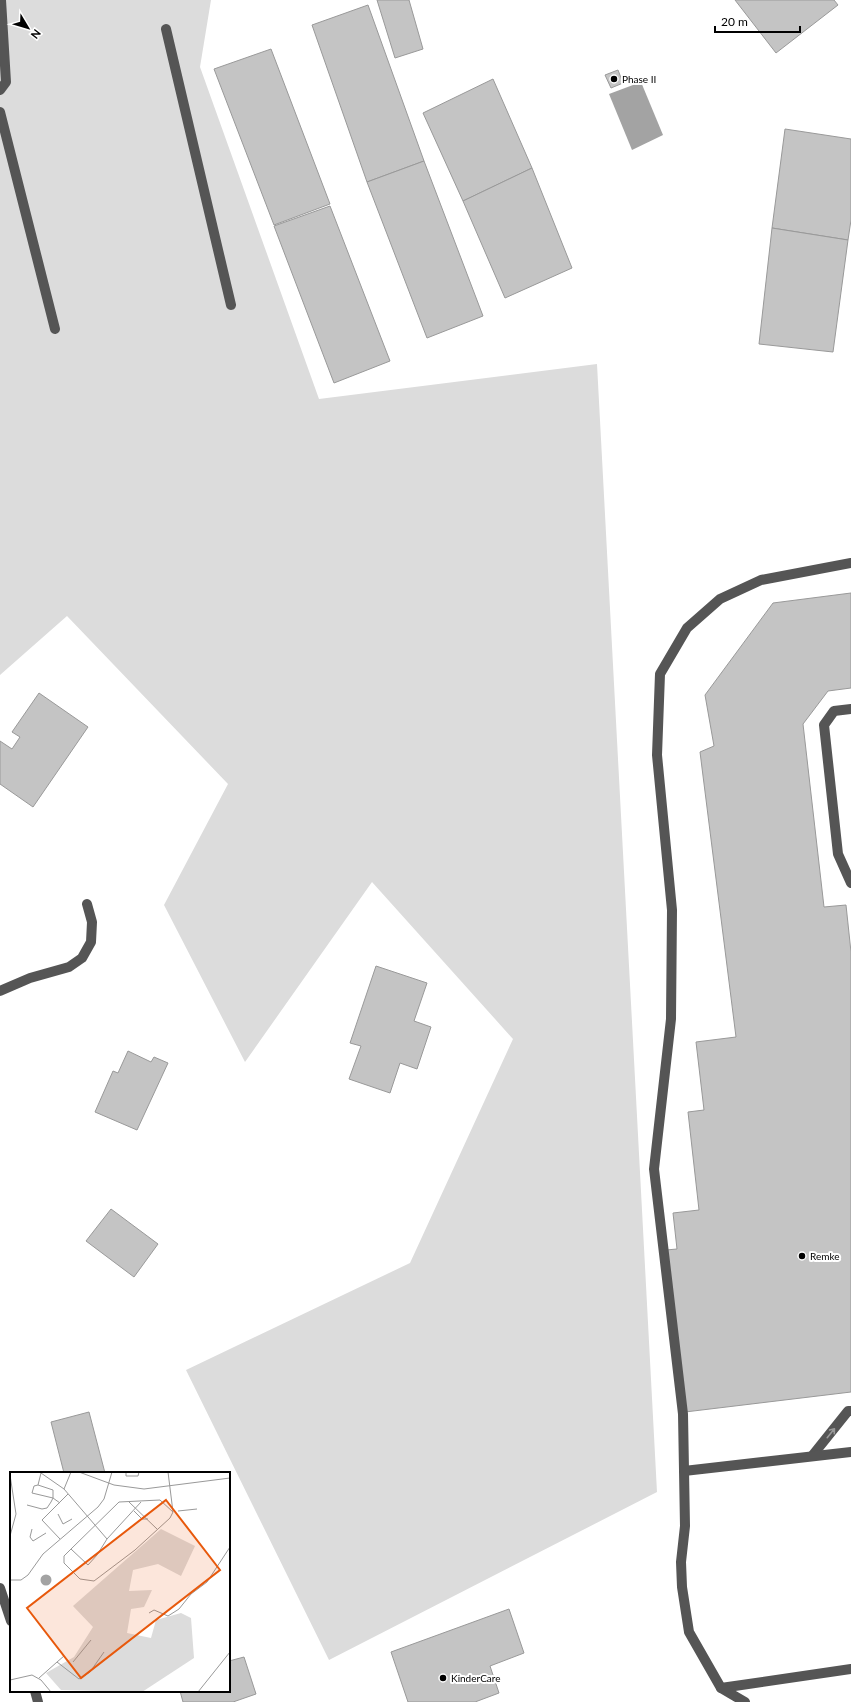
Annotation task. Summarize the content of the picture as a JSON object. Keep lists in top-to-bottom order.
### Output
{
  "places": ["Phase II", "Remke", "KinderCare"],
  "scale_bar": "20 m",
  "north": "bottom right"
}
